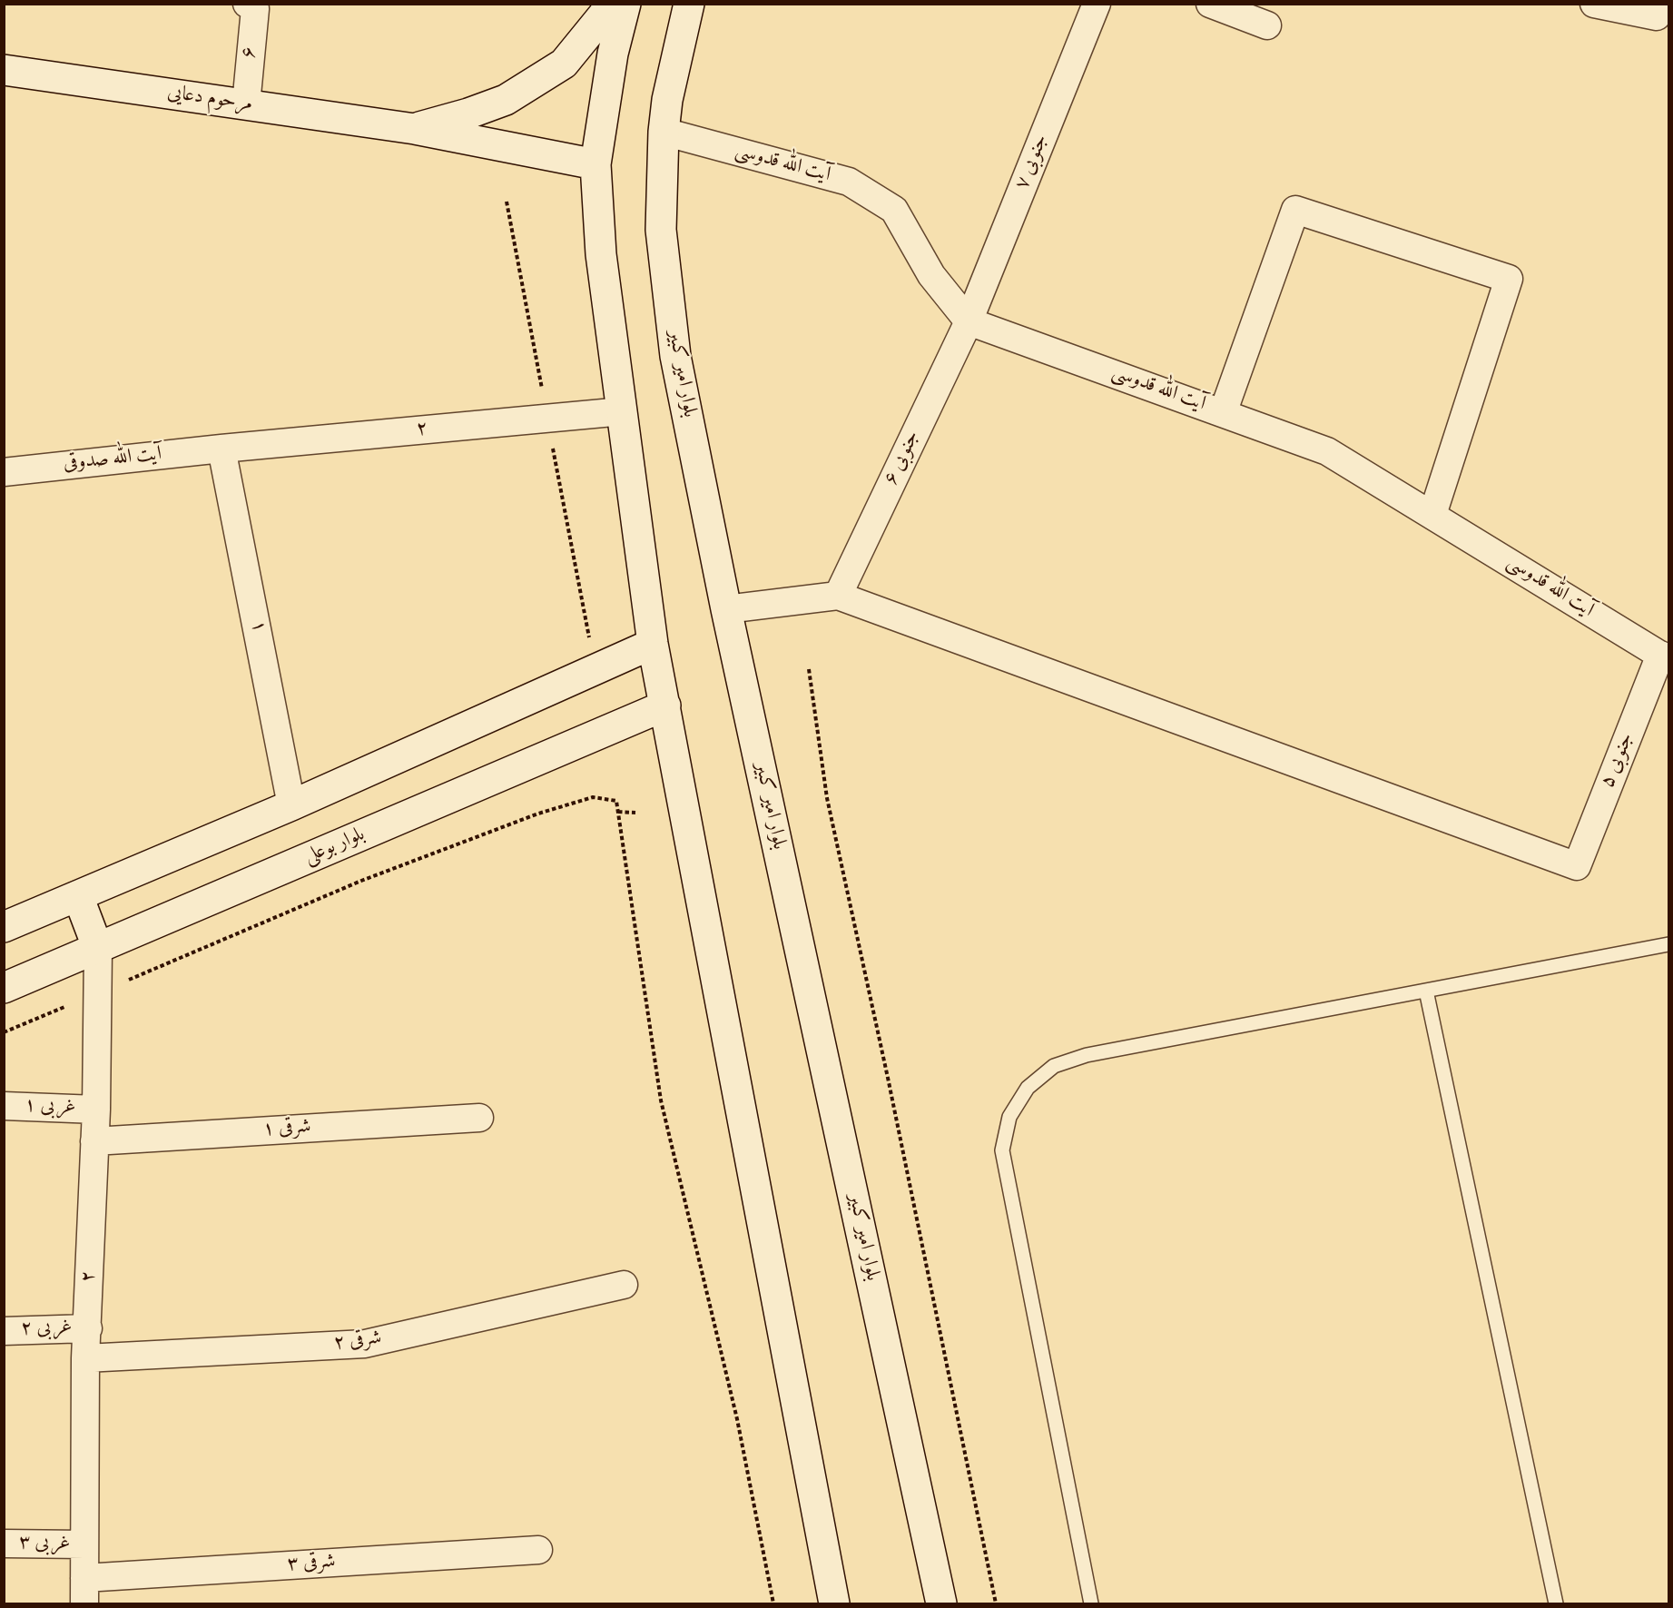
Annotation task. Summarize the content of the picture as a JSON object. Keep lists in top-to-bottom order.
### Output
{
  "streets": {
    "main road": ["مرحوم دعایی", "بلوار امیر کبیر", "بلوار بوعلی"],
    "street": [
      "۶",
      "۷ جنوبی",
      "آیت الله قدوسی",
      "۲",
      "۶ جنوبی",
      "آیت الله صدوقی",
      "۱",
      "۵ جنوبی",
      "غربی ۱",
      "شرقی ۱",
      "غربی ۲",
      "شرقی ۲",
      "غربی ۳",
      "شرقی ۳"
    ]
  },
  "crossings": [
    ["۶", "مرحوم دعایی"],
    ["۷ جنوبی", "آیت الله قدوسی"],
    ["۷ جنوبی", "۶ جنوبی"],
    ["آیت الله قدوسی", "بلوار امیر کبیر"],
    ["آیت الله قدوسی", "۶ جنوبی"],
    ["آیت الله قدوسی", "۵ جنوبی"],
    ["۲", "آیت الله صدوقی"],
    ["۲", "۱"],
    ["۲", "بلوار بوعلی"],
    ["۲", "غربی ۱"],
    ["۲", "شرقی ۱"],
    ["۲", "غربی ۲"],
    ["۲", "شرقی ۲"],
    ["۲", "غربی ۳"],
    ["۲", "شرقی ۳"],
    ["۶ جنوبی", "۵ جنوبی"],
    ["آیت الله صدوقی", "۱"]
  ]
}
